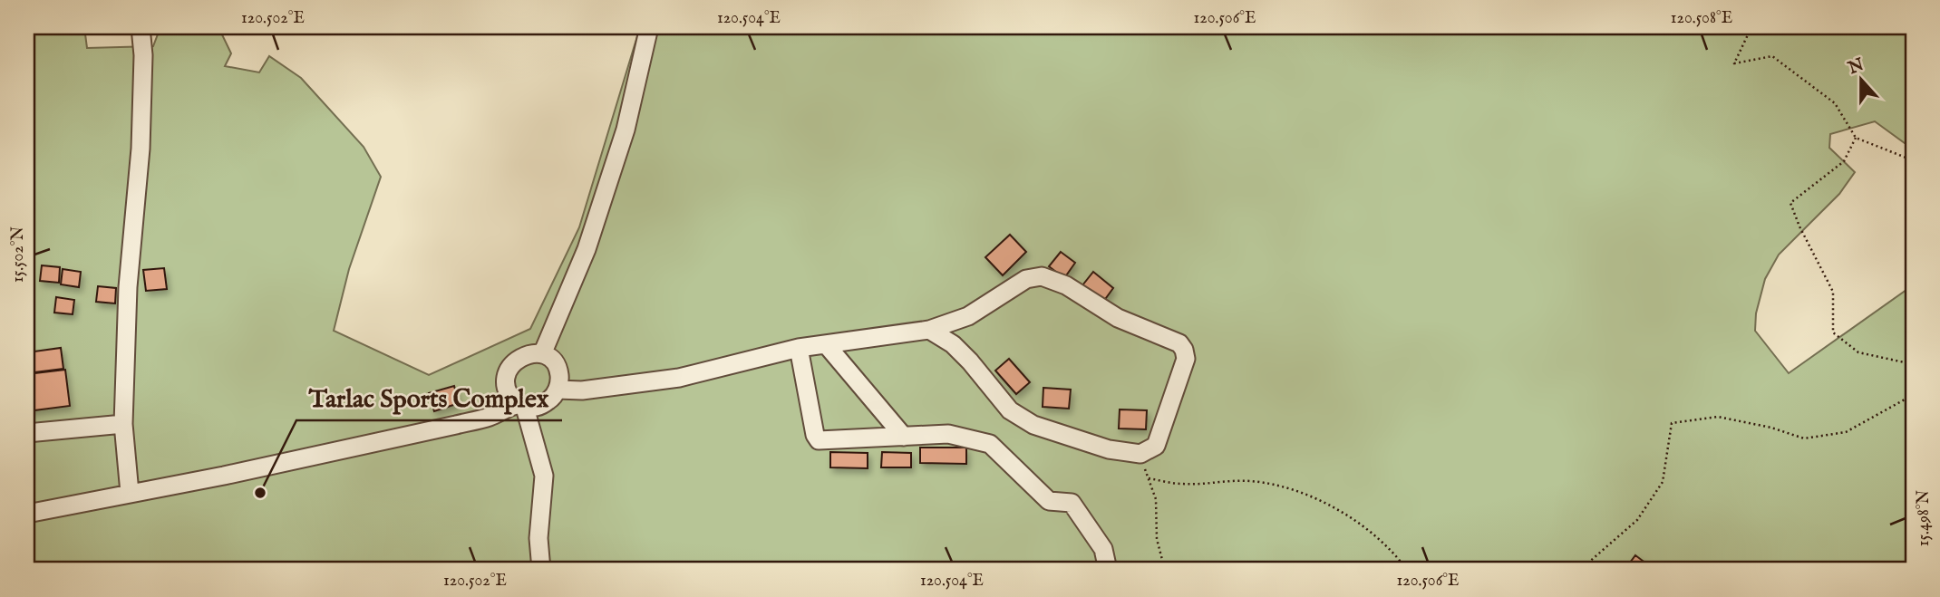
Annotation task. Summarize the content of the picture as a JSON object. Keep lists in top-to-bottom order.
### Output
{
  "places": ["Tarlac Sports Complex"],
  "north": "top",
  "coordinates": [
    "120.502°E",
    "120.504°E",
    "120.506°E",
    "120.508°E",
    "15.502°N",
    "15.498°N"
  ]
}
